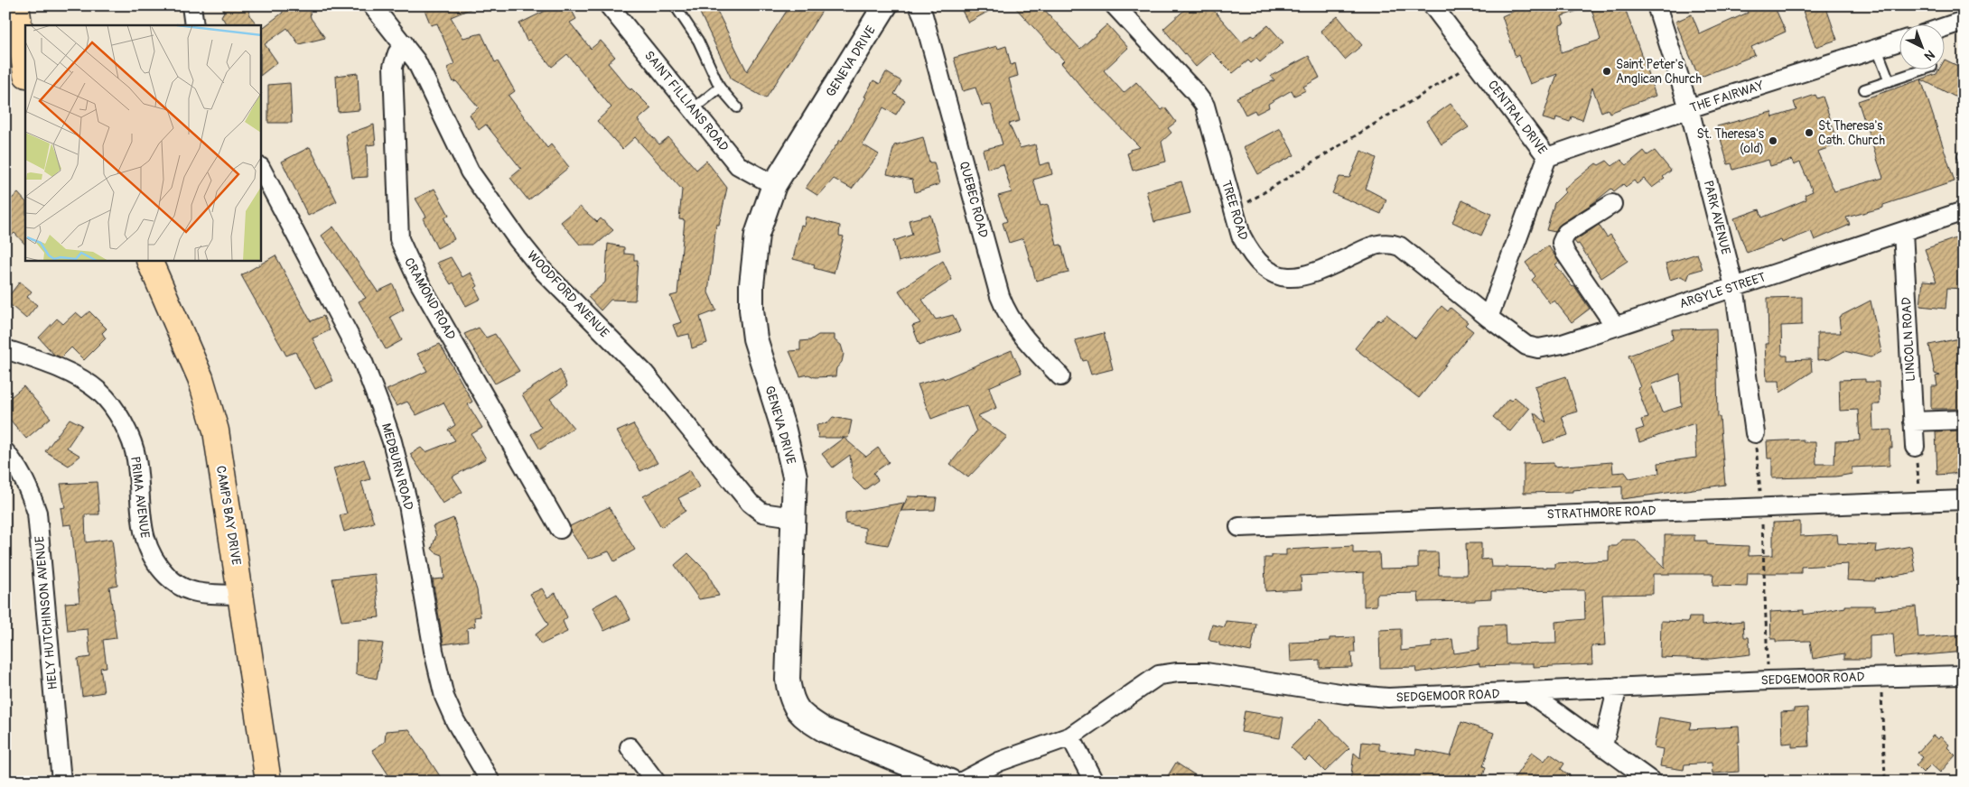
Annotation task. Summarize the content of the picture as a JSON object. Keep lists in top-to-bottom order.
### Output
{
  "streets": {
    "main road": ["CAMPS BAY DRIVE"],
    "street": [
      "GENEVA DRIVE",
      "THE FAIRWAY",
      "SAINT FILLIANS ROAD",
      "CENTRAL DRIVE",
      "QUEBEC ROAD",
      "TREE ROAD",
      "PARK AVENUE",
      "ARGYLE STREET",
      "WOODFORD AVENUE",
      "CRAMOND ROAD",
      "LINCOLN ROAD",
      "MEDBURN ROAD",
      "PRIMA AVENUE",
      "STRATHMORE ROAD",
      "HELY HUTCHINSON AVENUE",
      "SEDGEMOOR ROAD"
    ]
  },
  "crossings": [
    ["GENEVA DRIVE", "SAINT FILLIANS ROAD"],
    ["GENEVA DRIVE", "WOODFORD AVENUE"],
    ["THE FAIRWAY", "CENTRAL DRIVE"],
    ["THE FAIRWAY", "PARK AVENUE"],
    ["CENTRAL DRIVE", "TREE ROAD"],
    ["CENTRAL DRIVE", "ARGYLE STREET"],
    ["TREE ROAD", "ARGYLE STREET"],
    ["PARK AVENUE", "ARGYLE STREET"],
    ["ARGYLE STREET", "LINCOLN ROAD"],
    ["WOODFORD AVENUE", "CRAMOND ROAD"],
    ["PRIMA AVENUE", "CAMPS BAY DRIVE"]
  ],
  "places": ["Saint Peter's Anglican Church", "St Theresa's Cath. Church", "St. Theresa's (old)"],
  "north": "bottom right"
}
